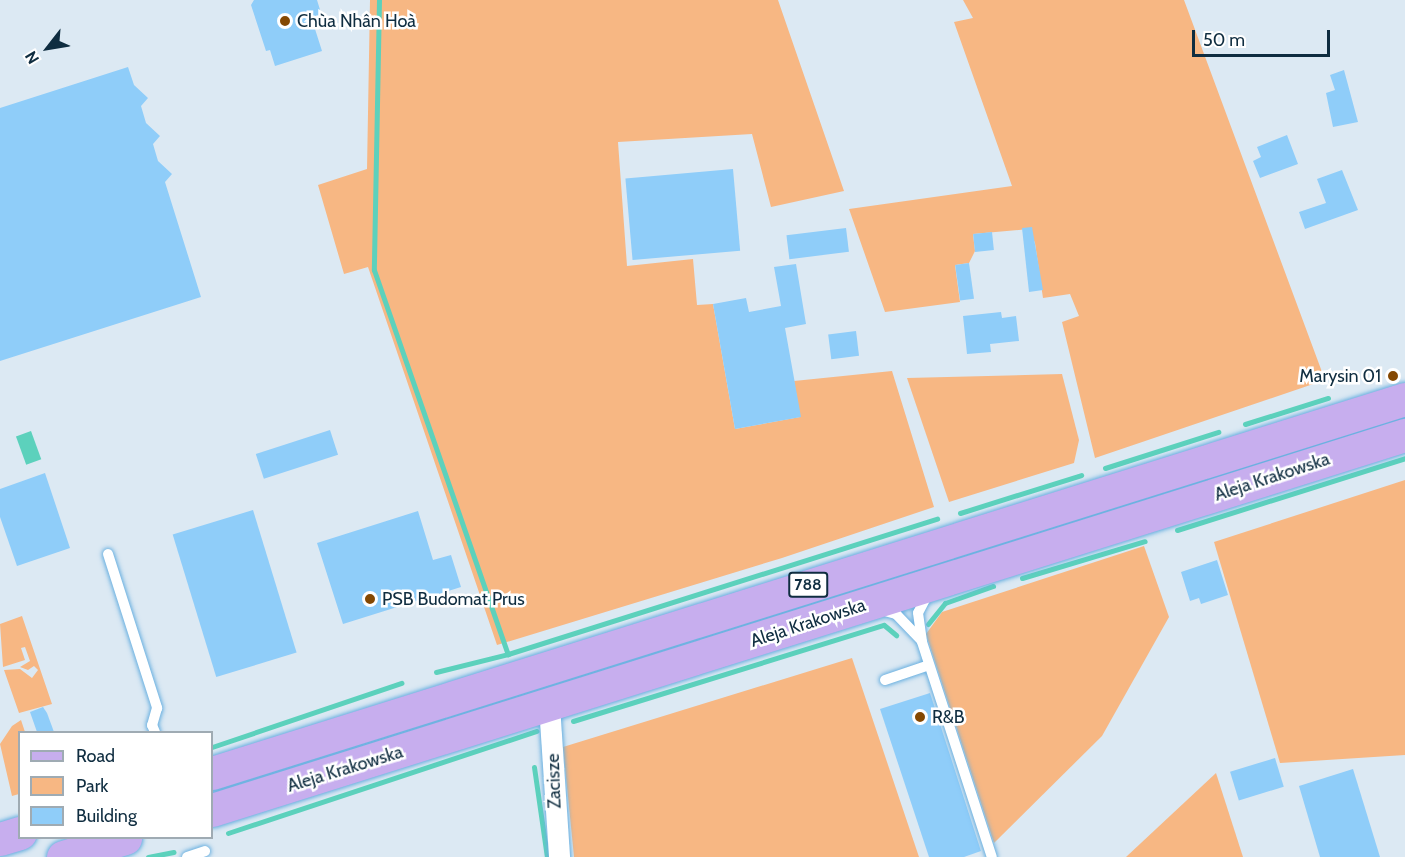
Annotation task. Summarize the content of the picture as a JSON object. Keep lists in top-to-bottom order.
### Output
{
  "streets": {
    "main road": ["Aleja Krakowska", "788"],
    "street": ["Zacisze"]
  },
  "crossings": [
    ["Aleja Krakowska", "Zacisze"]
  ],
  "places": [
    "Chùa Nhân Hoà",
    "Marysin 01",
    "PSB Budomat Prus",
    "R&B"
  ],
  "legend": ["Road", "Park", "Building"],
  "scale_bar": "50 m",
  "north": "bottom left"
}
